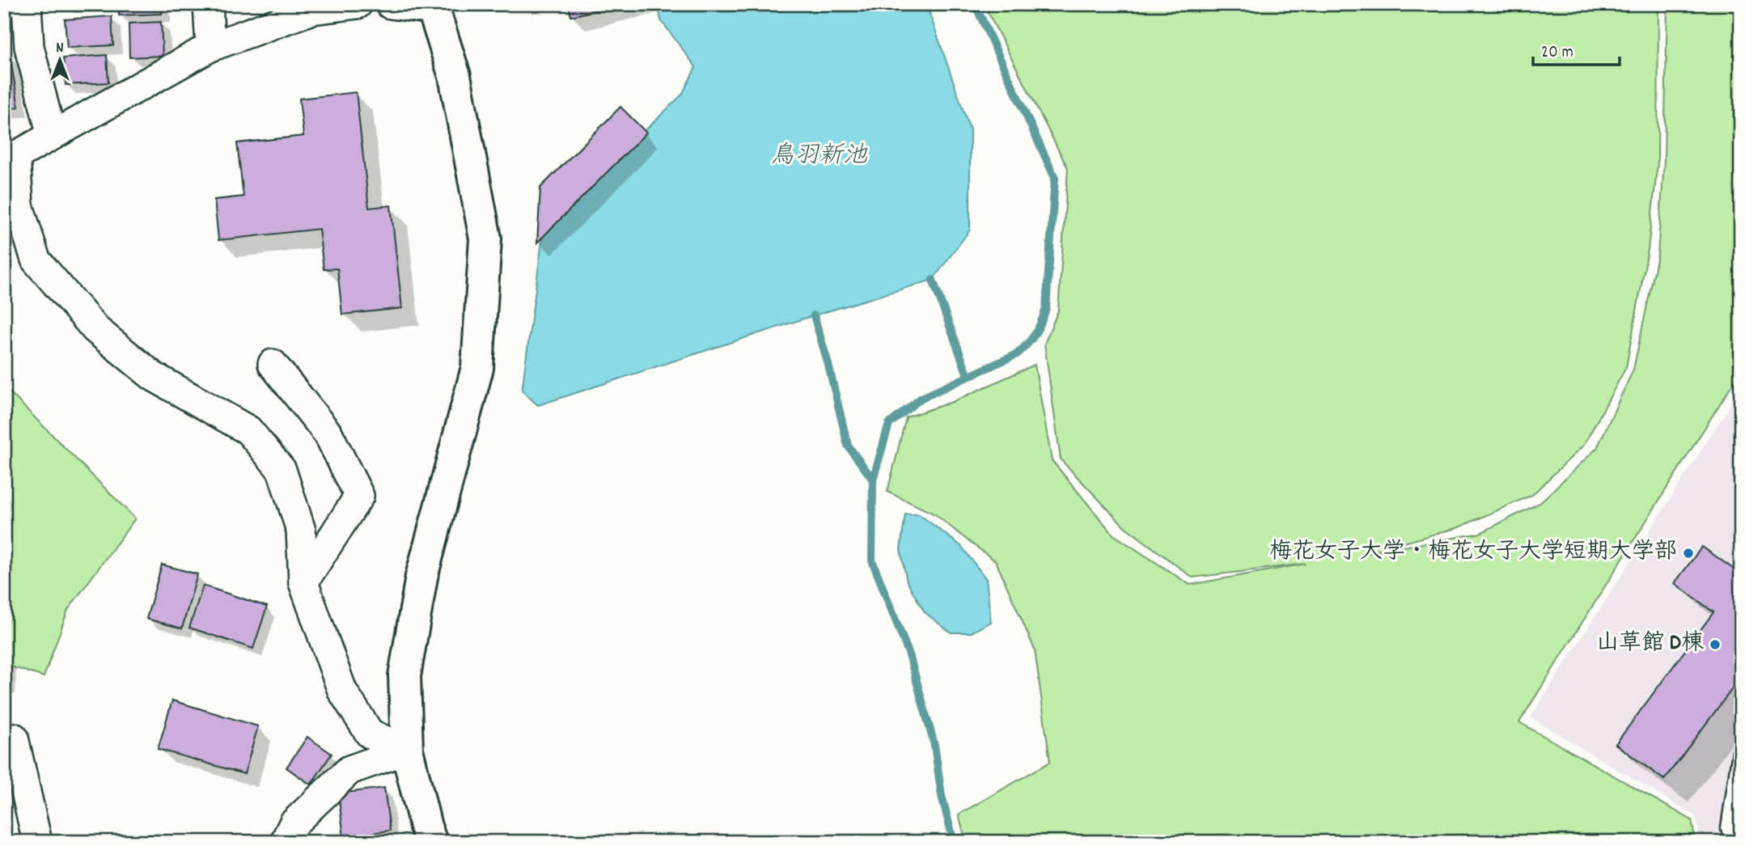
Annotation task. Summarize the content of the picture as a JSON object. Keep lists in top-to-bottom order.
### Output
{
  "water": ["鳥羽新池"],
  "places": ["梅花女子大学・梅花女子大学短期大学部", "山草館 D棟"],
  "scale_bar": "20 m",
  "north": "top"
}
